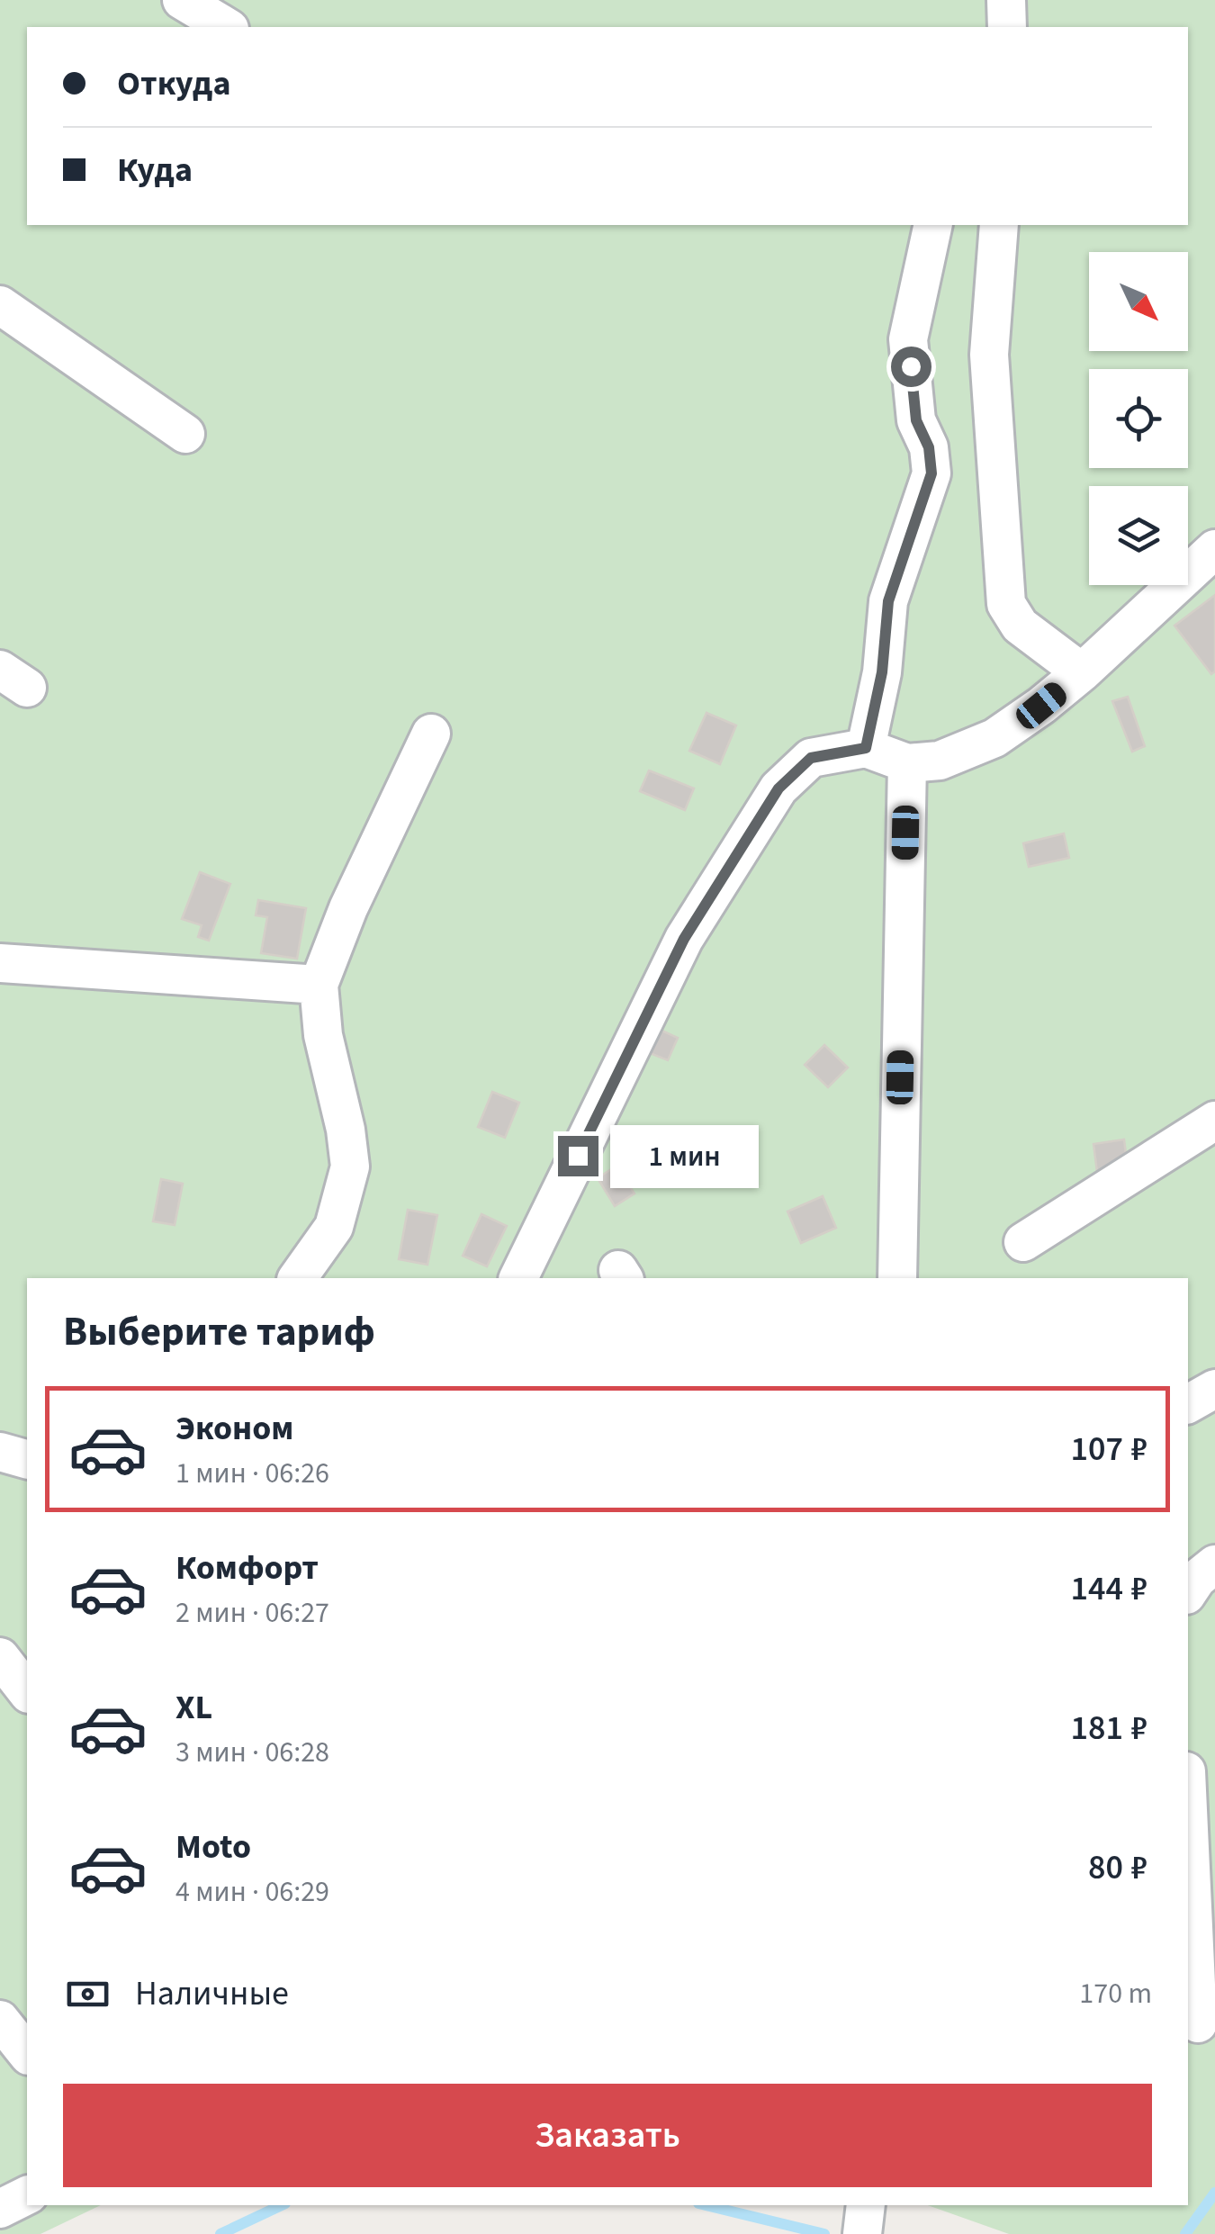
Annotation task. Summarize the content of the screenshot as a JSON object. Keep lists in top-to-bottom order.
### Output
{
  "north": "bottom right",
  "page": {
    "banner": ["Откуда", "Куда"],
    "bubble": "1 мин",
    "heading": "Выберите тариф",
    "list": [
      {
        "name": "Эконом",
        "note": "1 мин · 06:26",
        "value": "107 ₽"
      },
      {
        "name": "Комфорт",
        "note": "2 мин · 06:27",
        "value": "144 ₽"
      },
      {
        "name": "XL",
        "note": "3 мин · 06:28",
        "value": "181 ₽"
      },
      {
        "name": "Moto",
        "note": "4 мин · 06:29",
        "value": "80 ₽"
      }
    ],
    "pay": ["Наличные", "170 m"],
    "buttons": "Заказать"
  }
}
